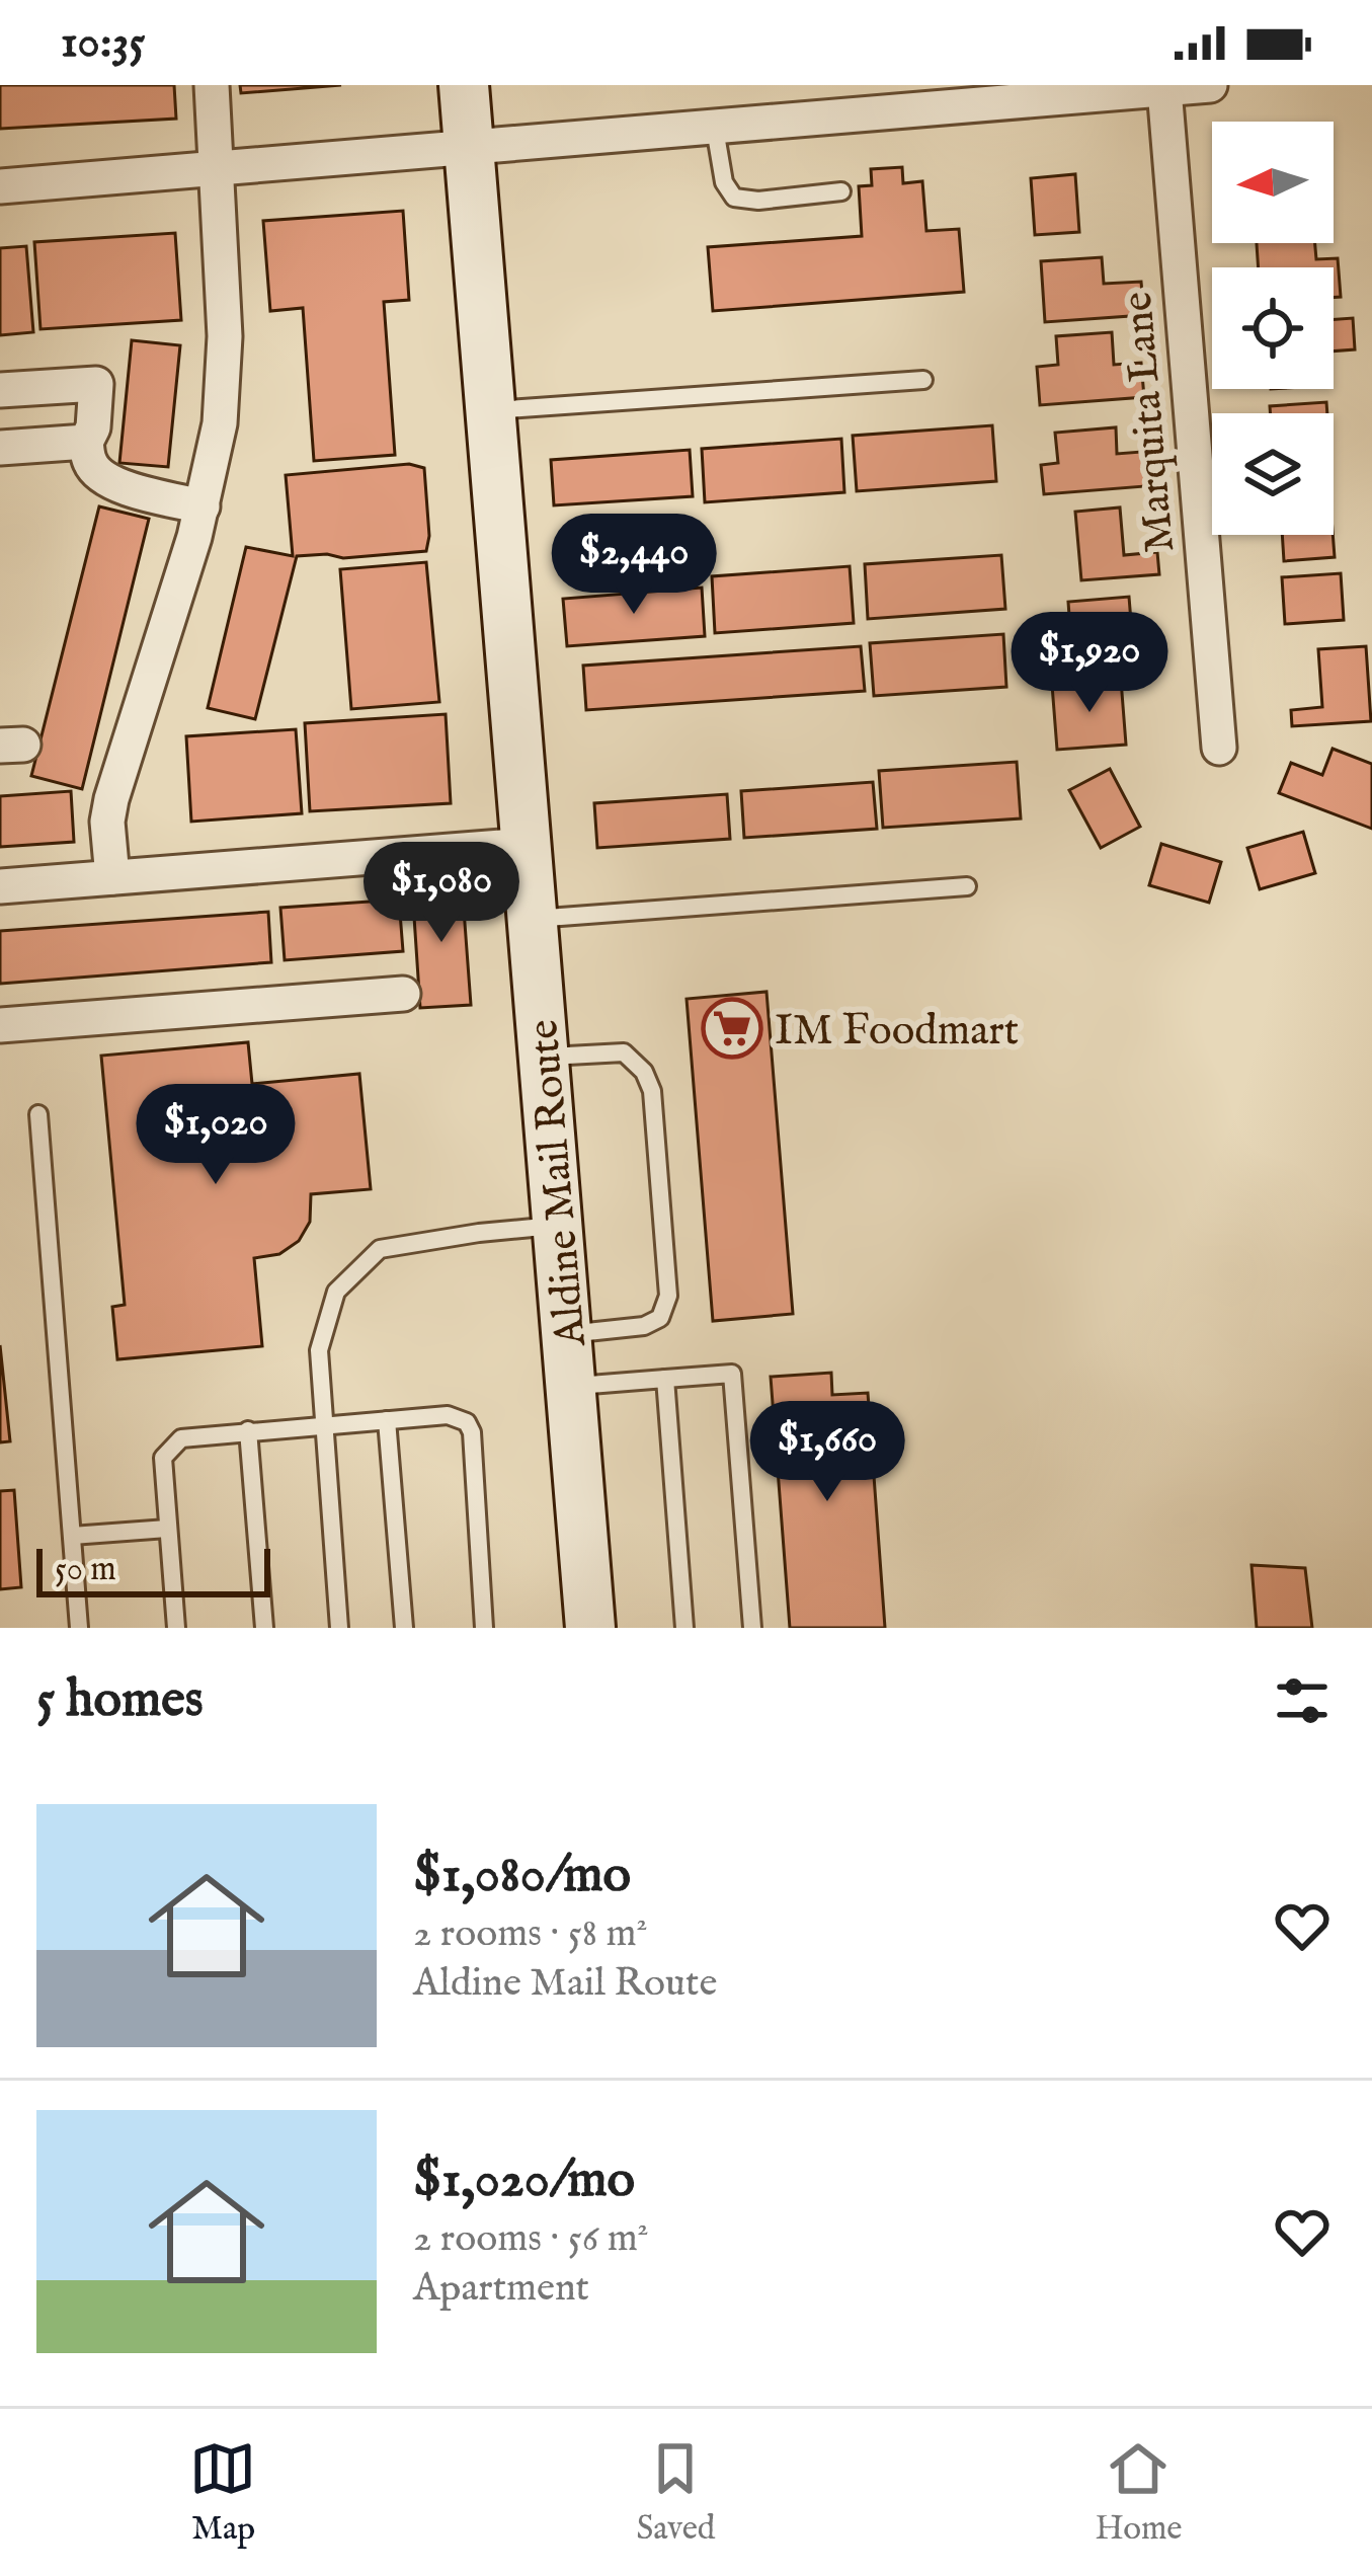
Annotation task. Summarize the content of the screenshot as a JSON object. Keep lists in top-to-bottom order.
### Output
{
  "streets": {
    "main road": ["Aldine Mail Route"],
    "street": ["Marquita Lane"]
  },
  "places": {
    "supermarket": ["IM Foodmart"]
  },
  "scale_bar": "50 m",
  "north": "left",
  "page": {
    "status": "10:35",
    "price": [
      "$2,440",
      "$1,920",
      "$1,080",
      "$1,020",
      "$1,660"
    ],
    "scale": "50 m",
    "heading": "5 homes",
    "list": [
      {
        "name": "$1,080/mo",
        "note": "2 rooms · 58 m² · Aldine Mail Route"
      },
      {
        "name": "$1,020/mo",
        "note": "2 rooms · 56 m² · Apartment"
      }
    ],
    "tabs": ["Map", "Saved", "Home"]
  }
}
